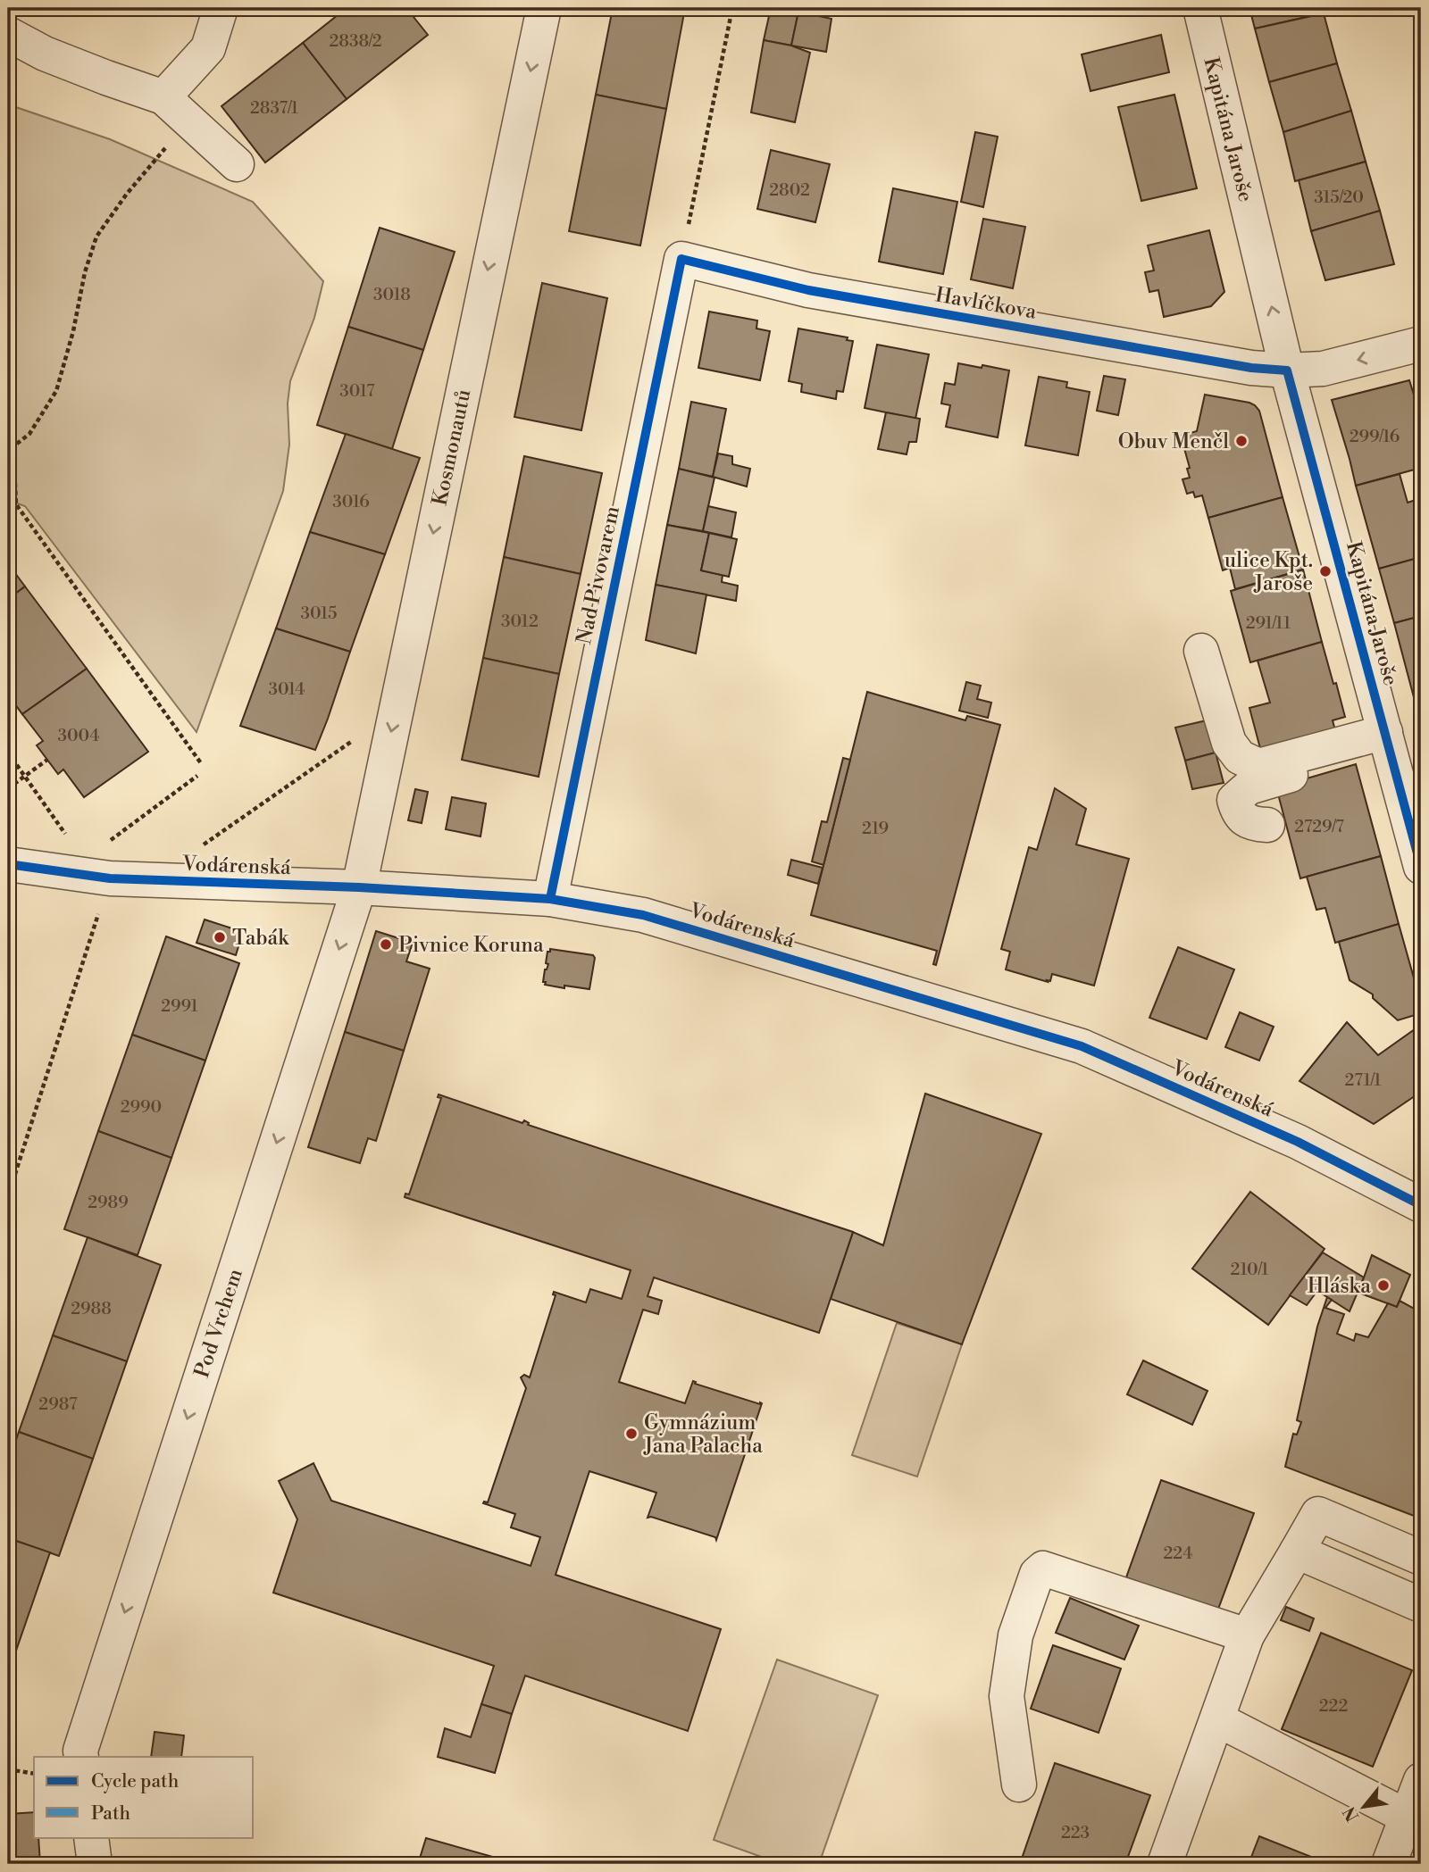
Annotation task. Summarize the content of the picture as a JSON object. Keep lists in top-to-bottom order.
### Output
{
  "streets": {
    "street": [
      "Kapitána Jaroše",
      "Havlíčkova",
      "Kosmonautů",
      "Nad Pivovarem",
      "Vodárenská",
      "Pod Vrchem"
    ]
  },
  "crossings": [
    ["Kapitána Jaroše", "Havlíčkova"],
    ["Havlíčkova", "Nad Pivovarem"],
    ["Kosmonautů", "Vodárenská"],
    ["Kosmonautů", "Pod Vrchem"],
    ["Nad Pivovarem", "Vodárenská"],
    ["Vodárenská", "Pod Vrchem"]
  ],
  "one_way": ["Kapitána Jaroše", "Kosmonautů", "Pod Vrchem"],
  "places": [
    "Obuv Menčl",
    "ulice Kpt. Jaroše",
    "Tabák",
    "Pivnice Koruna",
    "Hláska",
    "Gymnázium Jana Palacha"
  ],
  "house_numbers": [
    "2838/2",
    "2837/1",
    "2802",
    "315/20",
    "3018",
    "3017",
    "299/16",
    "3016",
    "3015",
    "3012",
    "291/11",
    "3014",
    "3004",
    "2729/7",
    "219",
    "2991",
    "271/1",
    "2990",
    "2989",
    "210/1",
    "2988",
    "2987",
    "224",
    "222",
    "223"
  ],
  "legend": ["Cycle path", "Path"],
  "north": "bottom left"
}
